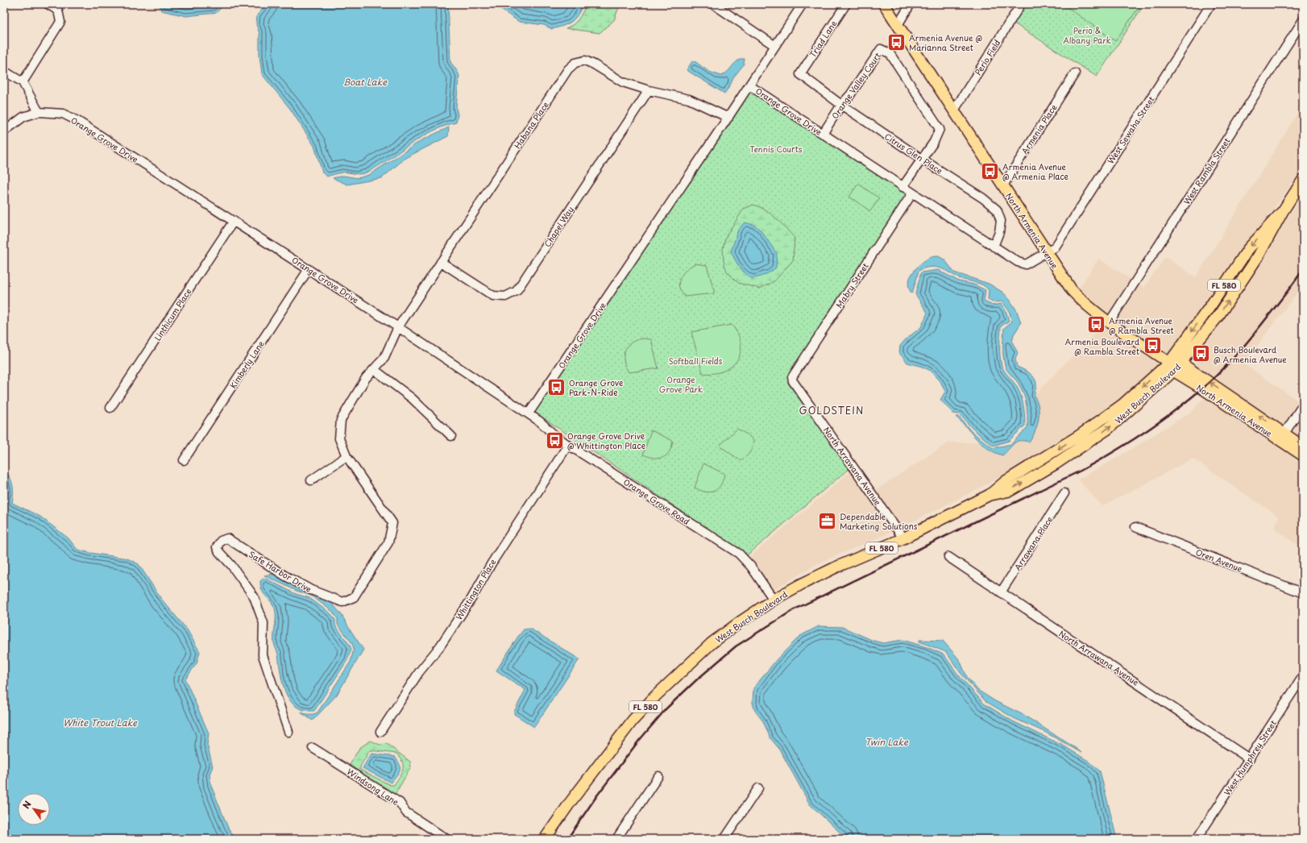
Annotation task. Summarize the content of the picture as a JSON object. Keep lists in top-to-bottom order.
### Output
{
  "streets": {
    "main road": ["North Armenia Avenue", "FL 580", "West Busch Boulevard"],
    "street": [
      "Triad Lane",
      "Perio Field",
      "Orange Valley Court",
      "Orange Grove Drive",
      "Habana Place",
      "Armenia Place",
      "West Sewaha Street",
      "Citrus Glen Place",
      "West Rambla Street",
      "Chapel Way",
      "Mabry Street",
      "Linthicum Place",
      "Kimberly Lane",
      "North Arrawana Avenue",
      "Orange Grove Road",
      "Arrawana Place",
      "Oren Avenue",
      "Safe Harbor Drive",
      "Whittington Place",
      "West Humphrey Street",
      "Windsong Lane"
    ]
  },
  "crossings": [
    ["Triad Lane", "Citrus Glen Place"],
    ["Perio Field", "North Armenia Avenue"],
    ["Orange Valley Court", "Orange Grove Drive"],
    ["Orange Valley Court", "Citrus Glen Place"],
    ["Orange Grove Drive", "Habana Place"],
    ["Orange Grove Drive", "West Sewaha Street"],
    ["Orange Grove Drive", "Citrus Glen Place"],
    ["Orange Grove Drive", "North Armenia Avenue"],
    ["Orange Grove Drive", "Mabry Street"],
    ["Orange Grove Drive", "Linthicum Place"],
    ["Orange Grove Drive", "Kimberly Lane"],
    ["Orange Grove Drive", "Orange Grove Road"],
    ["Orange Grove Drive", "Safe Harbor Drive"],
    ["Habana Place", "Chapel Way"],
    ["Habana Place", "Safe Harbor Drive"],
    ["Armenia Place", "North Armenia Avenue"],
    ["West Sewaha Street", "North Armenia Avenue"],
    ["West Rambla Street", "North Armenia Avenue"],
    ["North Armenia Avenue", "West Busch Boulevard"],
    ["Mabry Street", "North Arrawana Avenue"],
    ["West Busch Boulevard", "North Arrawana Avenue"],
    ["West Busch Boulevard", "Orange Grove Road"],
    ["North Arrawana Avenue", "Arrawana Place"],
    ["North Arrawana Avenue", "West Humphrey Street"],
    ["Orange Grove Road", "Whittington Place"]
  ],
  "districts": ["GOLDSTEIN"],
  "water": ["Boat Lake", "White Trout Lake", "Twin Lake"],
  "parks": [
    "Perio & Albany Park",
    "Tennis Courts",
    "Softball Fields",
    "Orange Grove Park"
  ],
  "places": {
    "bus stop": [
      "Armenia Avenue @ Marianna Street",
      "Armenia Avenue @ Armenia Place",
      "Armenia Avenue @ Rambla Street",
      "Armenia Boulevard @ Rambla Street",
      "Busch Boulevard @ Armenia Avenue",
      "Orange Grove Park-N-Ride",
      "Orange Grove Drive @ Whittington Place"
    ],
    "office": ["Dependable Marketing Solutions"]
  },
  "north": "top left"
}
